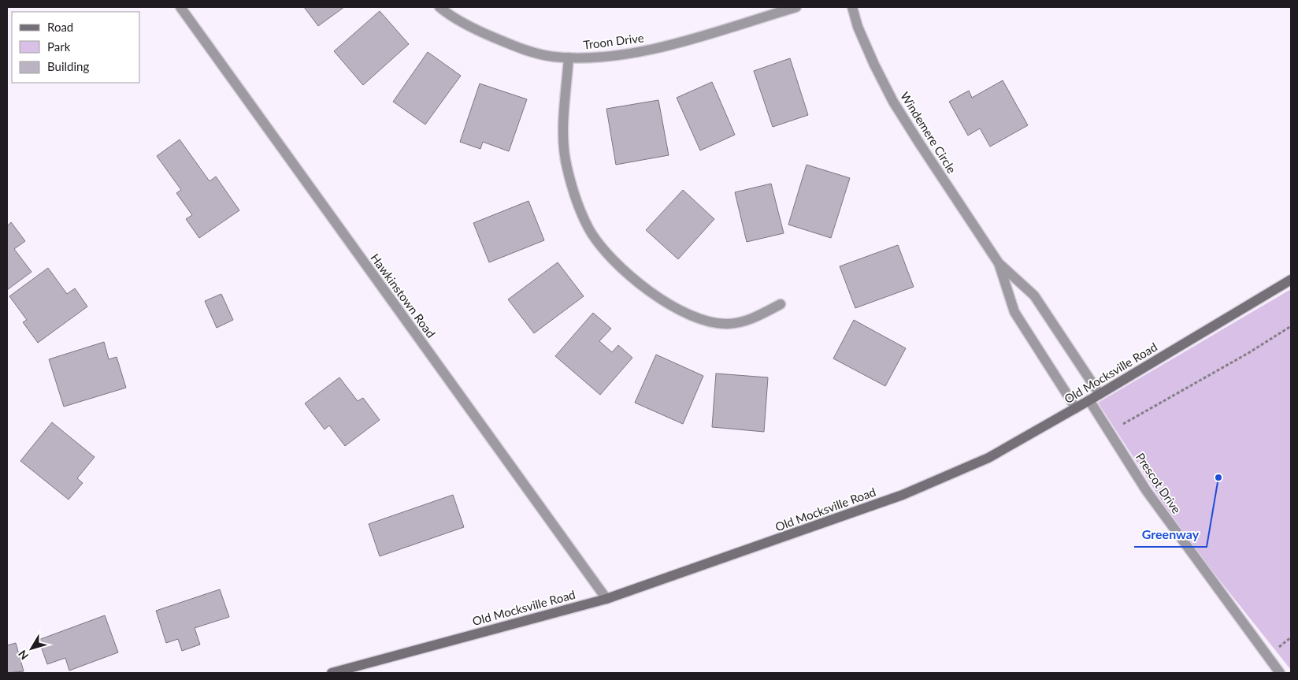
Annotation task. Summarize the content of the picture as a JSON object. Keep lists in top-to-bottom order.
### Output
{
  "streets": {
    "street": [
      "Troon Drive",
      "Windemere Circle",
      "Hawkinstown Road",
      "Old Mocksville Road",
      "Prescot Drive"
    ]
  },
  "crossings": [
    ["Windemere Circle", "Old Mocksville Road"],
    ["Hawkinstown Road", "Old Mocksville Road"],
    ["Old Mocksville Road", "Prescot Drive"]
  ],
  "places": ["Greenway"],
  "legend": ["Road", "Park", "Building"],
  "north": "bottom left"
}
